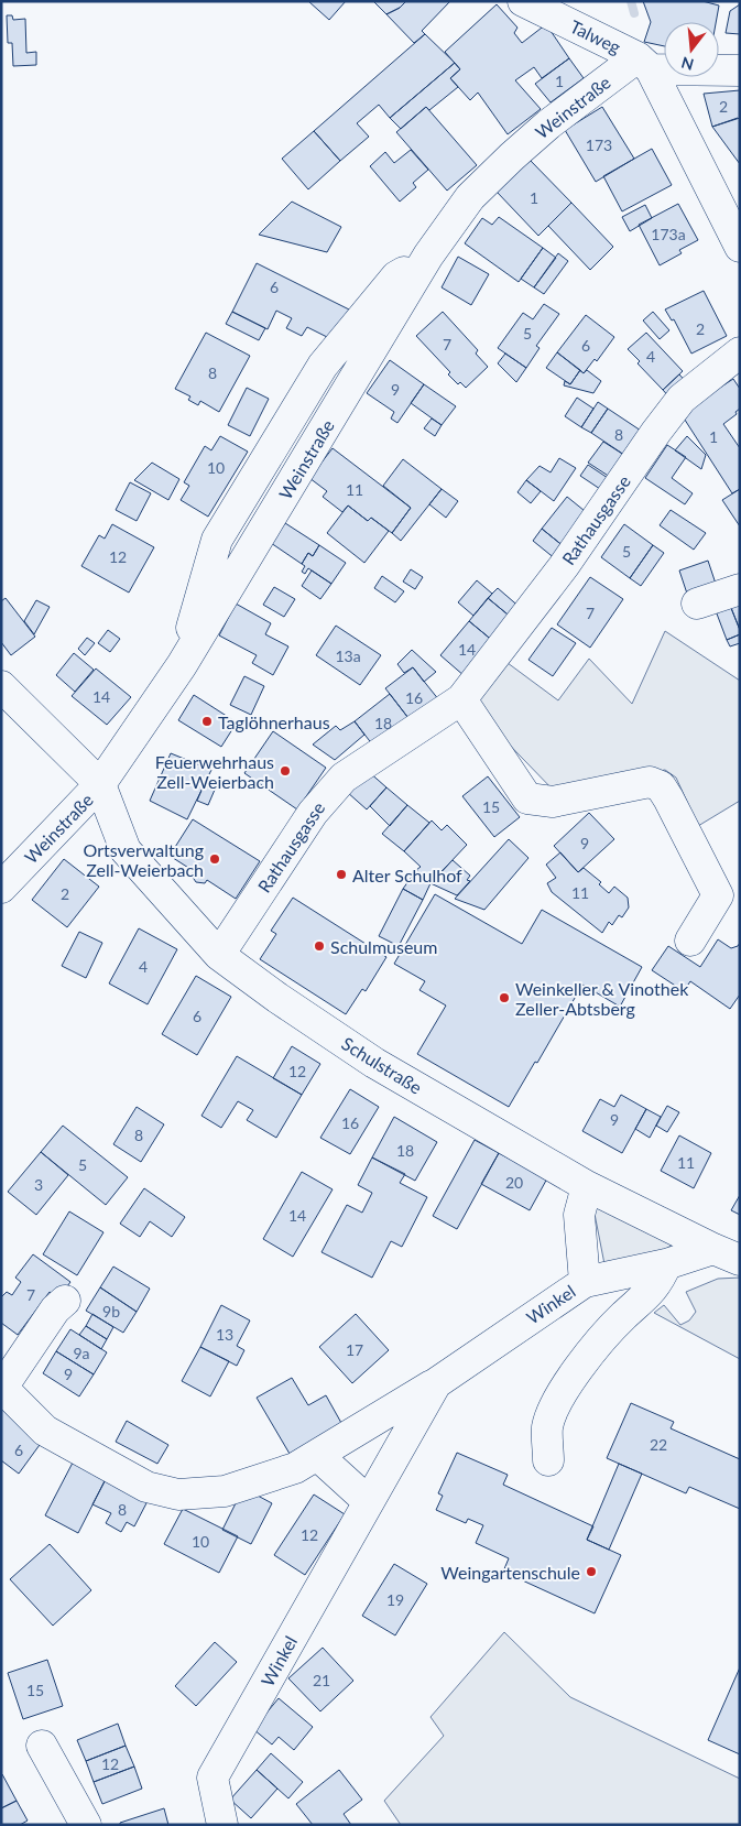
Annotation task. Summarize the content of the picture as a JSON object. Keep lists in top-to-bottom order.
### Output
{
  "streets": {
    "street": [
      "Talweg",
      "Weinstraße",
      "Rathausgasse",
      "Schulstraße",
      "Winkel"
    ]
  },
  "crossings": [
    ["Talweg", "Weinstraße"],
    ["Weinstraße", "Schulstraße"],
    ["Rathausgasse", "Schulstraße"],
    ["Schulstraße", "Winkel"]
  ],
  "places": [
    "Taglöhnerhaus",
    "Feuerwehrhaus Zell-Weierbach",
    "Ortsverwaltung Zell-Weierbach",
    "Alter Schulhof",
    "Schulmuseum",
    "Weinkeller & Vinothek Zeller-Abtsberg",
    "Weingartenschule"
  ],
  "house_numbers": [
    "1",
    "2",
    "173",
    "1",
    "173a",
    "6",
    "2",
    "5",
    "7",
    "6",
    "4",
    "8",
    "9",
    "8",
    "1",
    "10",
    "11",
    "5",
    "12",
    "7",
    "14",
    "13a",
    "14",
    "16",
    "18",
    "15",
    "9",
    "11",
    "2",
    "4",
    "6",
    "12",
    "9",
    "16",
    "8",
    "18",
    "11",
    "5",
    "20",
    "3",
    "14",
    "7",
    "9b",
    "13",
    "17",
    "9a",
    "9",
    "22",
    "6",
    "8",
    "12",
    "10",
    "19",
    "21",
    "15",
    "12"
  ],
  "north": "bottom"
}
